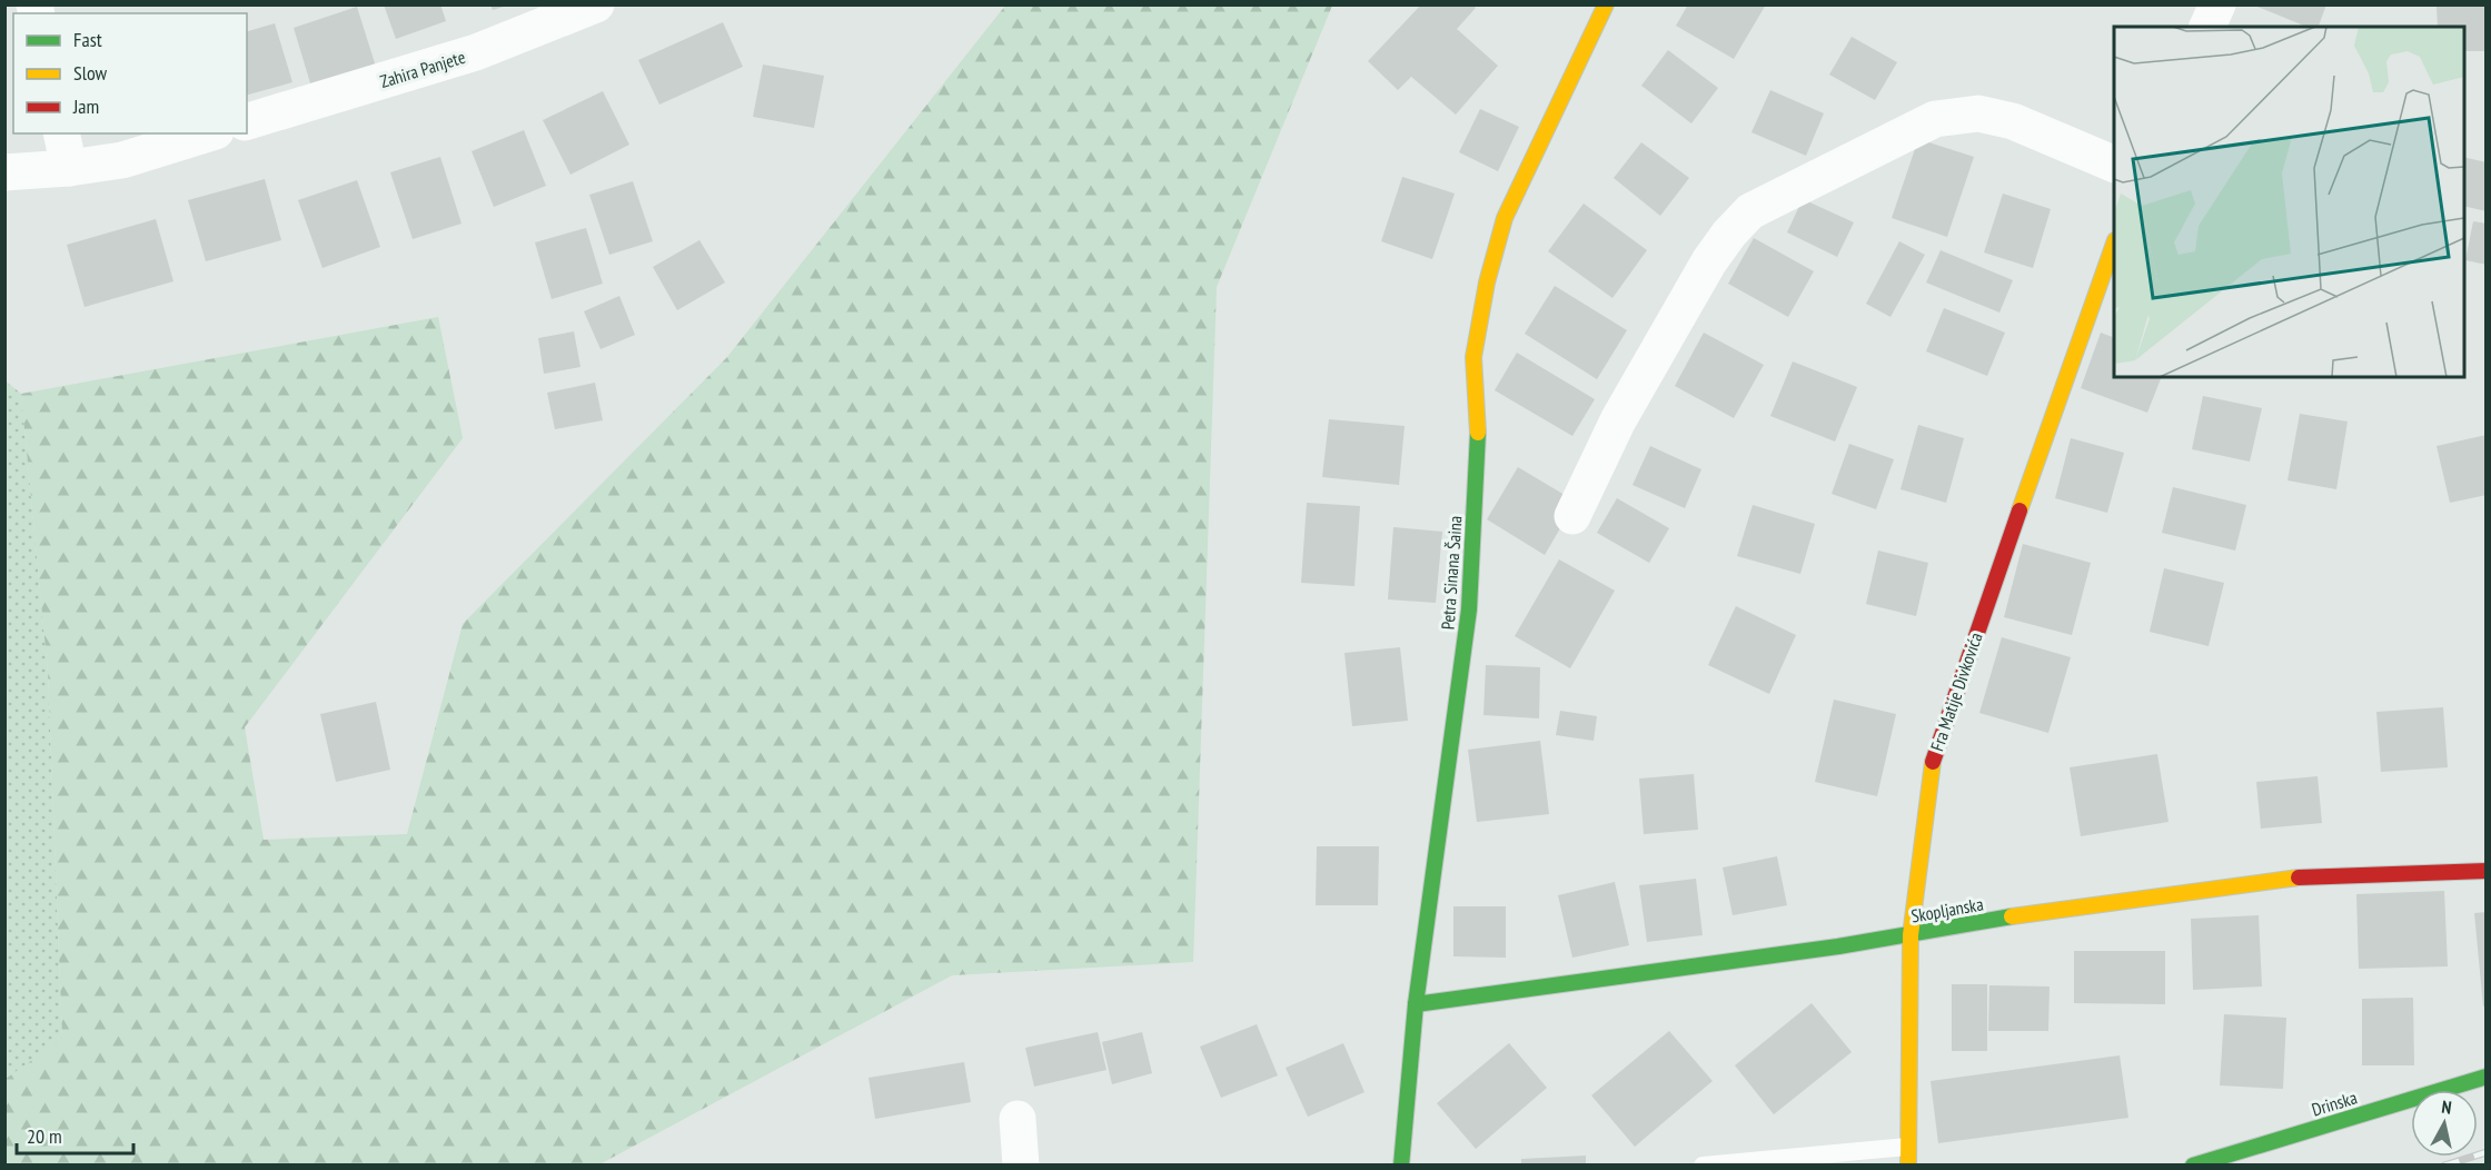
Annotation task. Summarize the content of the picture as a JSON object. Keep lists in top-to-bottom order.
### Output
{
  "streets": {
    "street": [
      "Zahira Panjete",
      "Petra Sinana Šaina",
      "Fra Matije Divkovića",
      "Skopljanska",
      "Drinska"
    ]
  },
  "crossings": [
    ["Petra Sinana Šaina", "Skopljanska"],
    ["Fra Matije Divkovića", "Skopljanska"]
  ],
  "legend": ["Fast", "Slow", "Jam"],
  "scale_bar": "20 m",
  "north": "top"
}
